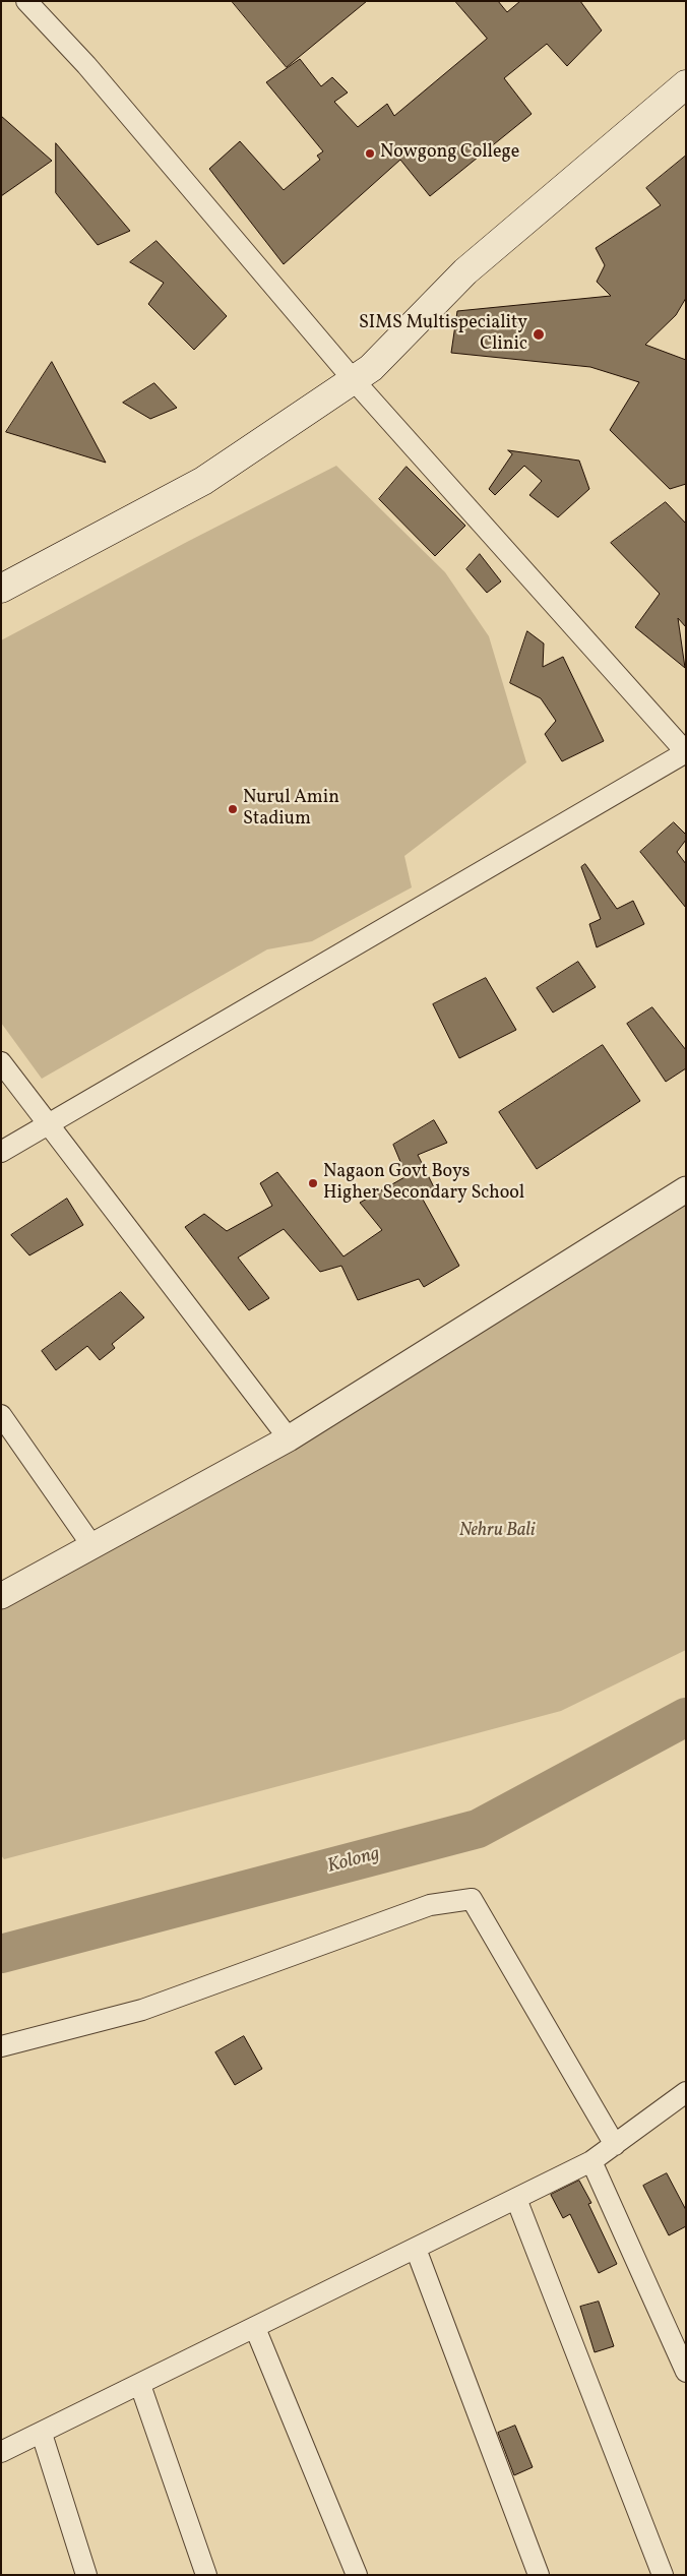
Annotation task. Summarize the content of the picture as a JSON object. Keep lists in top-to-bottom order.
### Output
{
  "water": ["Kolong"],
  "parks": ["Nehru Bali"],
  "places": [
    "Nowgong College",
    "SIMS Multispeciality Clinic",
    "Nurul Amin Stadium",
    "Nagaon Govt Boys Higher Secondary School"
  ]
}
